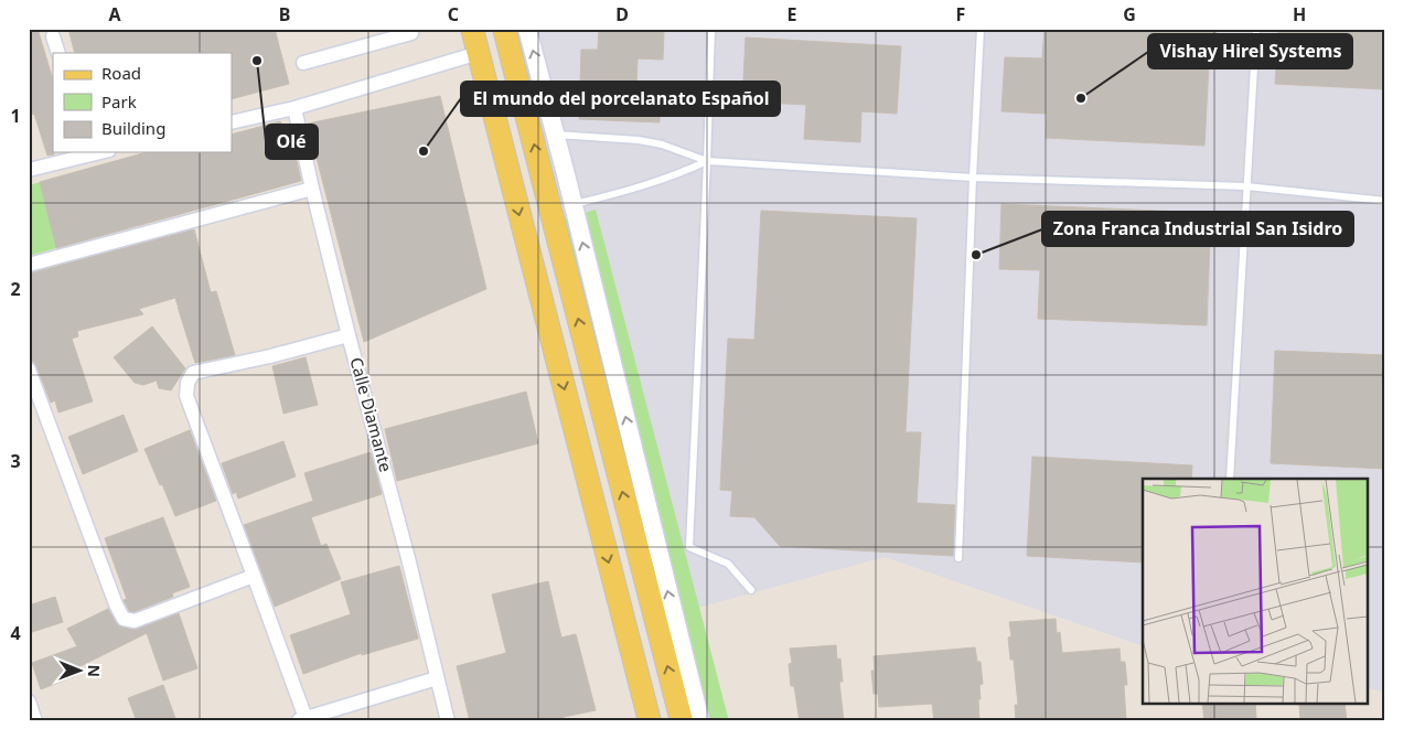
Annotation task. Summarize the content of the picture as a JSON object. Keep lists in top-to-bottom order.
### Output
{
  "streets": {
    "street": ["Calle Diamante"]
  },
  "places": [
    "Olé",
    "Vishay Hirel Systems",
    "El mundo del porcelanato Español",
    "Zona Franca Industrial San Isidro"
  ],
  "legend": ["Road", "Park", "Building"],
  "north": "right",
  "grid": {
    "columns": [
      "A",
      "B",
      "C",
      "D",
      "E",
      "F",
      "G",
      "H"
    ],
    "rows": [
      "1",
      "2",
      "3",
      "4"
    ]
  }
}
